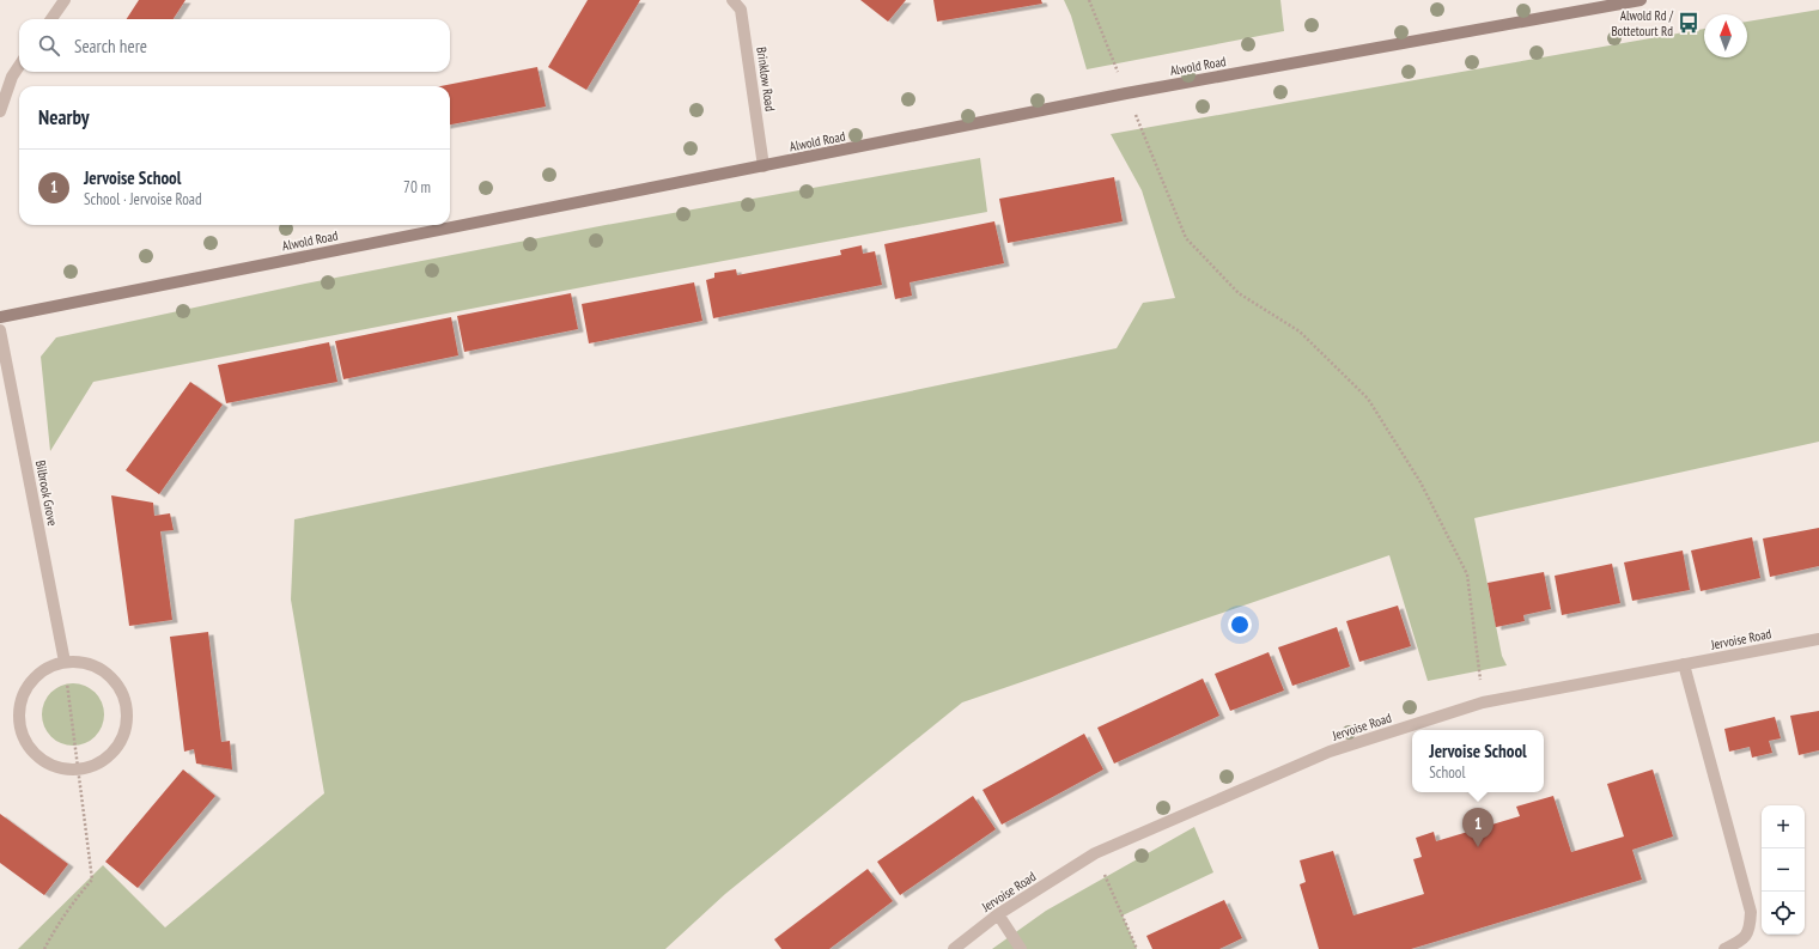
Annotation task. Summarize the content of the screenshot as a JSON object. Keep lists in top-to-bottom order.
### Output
{
  "streets": {
    "street": [
      "Alwold Road",
      "Brinklow Road",
      "Bilbrook Grove",
      "Jervoise Road"
    ]
  },
  "crossings": [
    ["Alwold Road", "Brinklow Road"]
  ],
  "places": {
    "bus stop": ["Alwold Rd / Bottetourt Rd"]
  },
  "north": "top",
  "page": {
    "search": "Search here",
    "heading": "Nearby",
    "list": [
      {
        "mark": "1",
        "name": "Jervoise School",
        "note": "School · Jervoise Road",
        "value": "70 m"
      }
    ],
    "popup": ["Jervoise School", "School"],
    "map_buttons": ["+", "−"],
    "pins": "1"
  }
}
